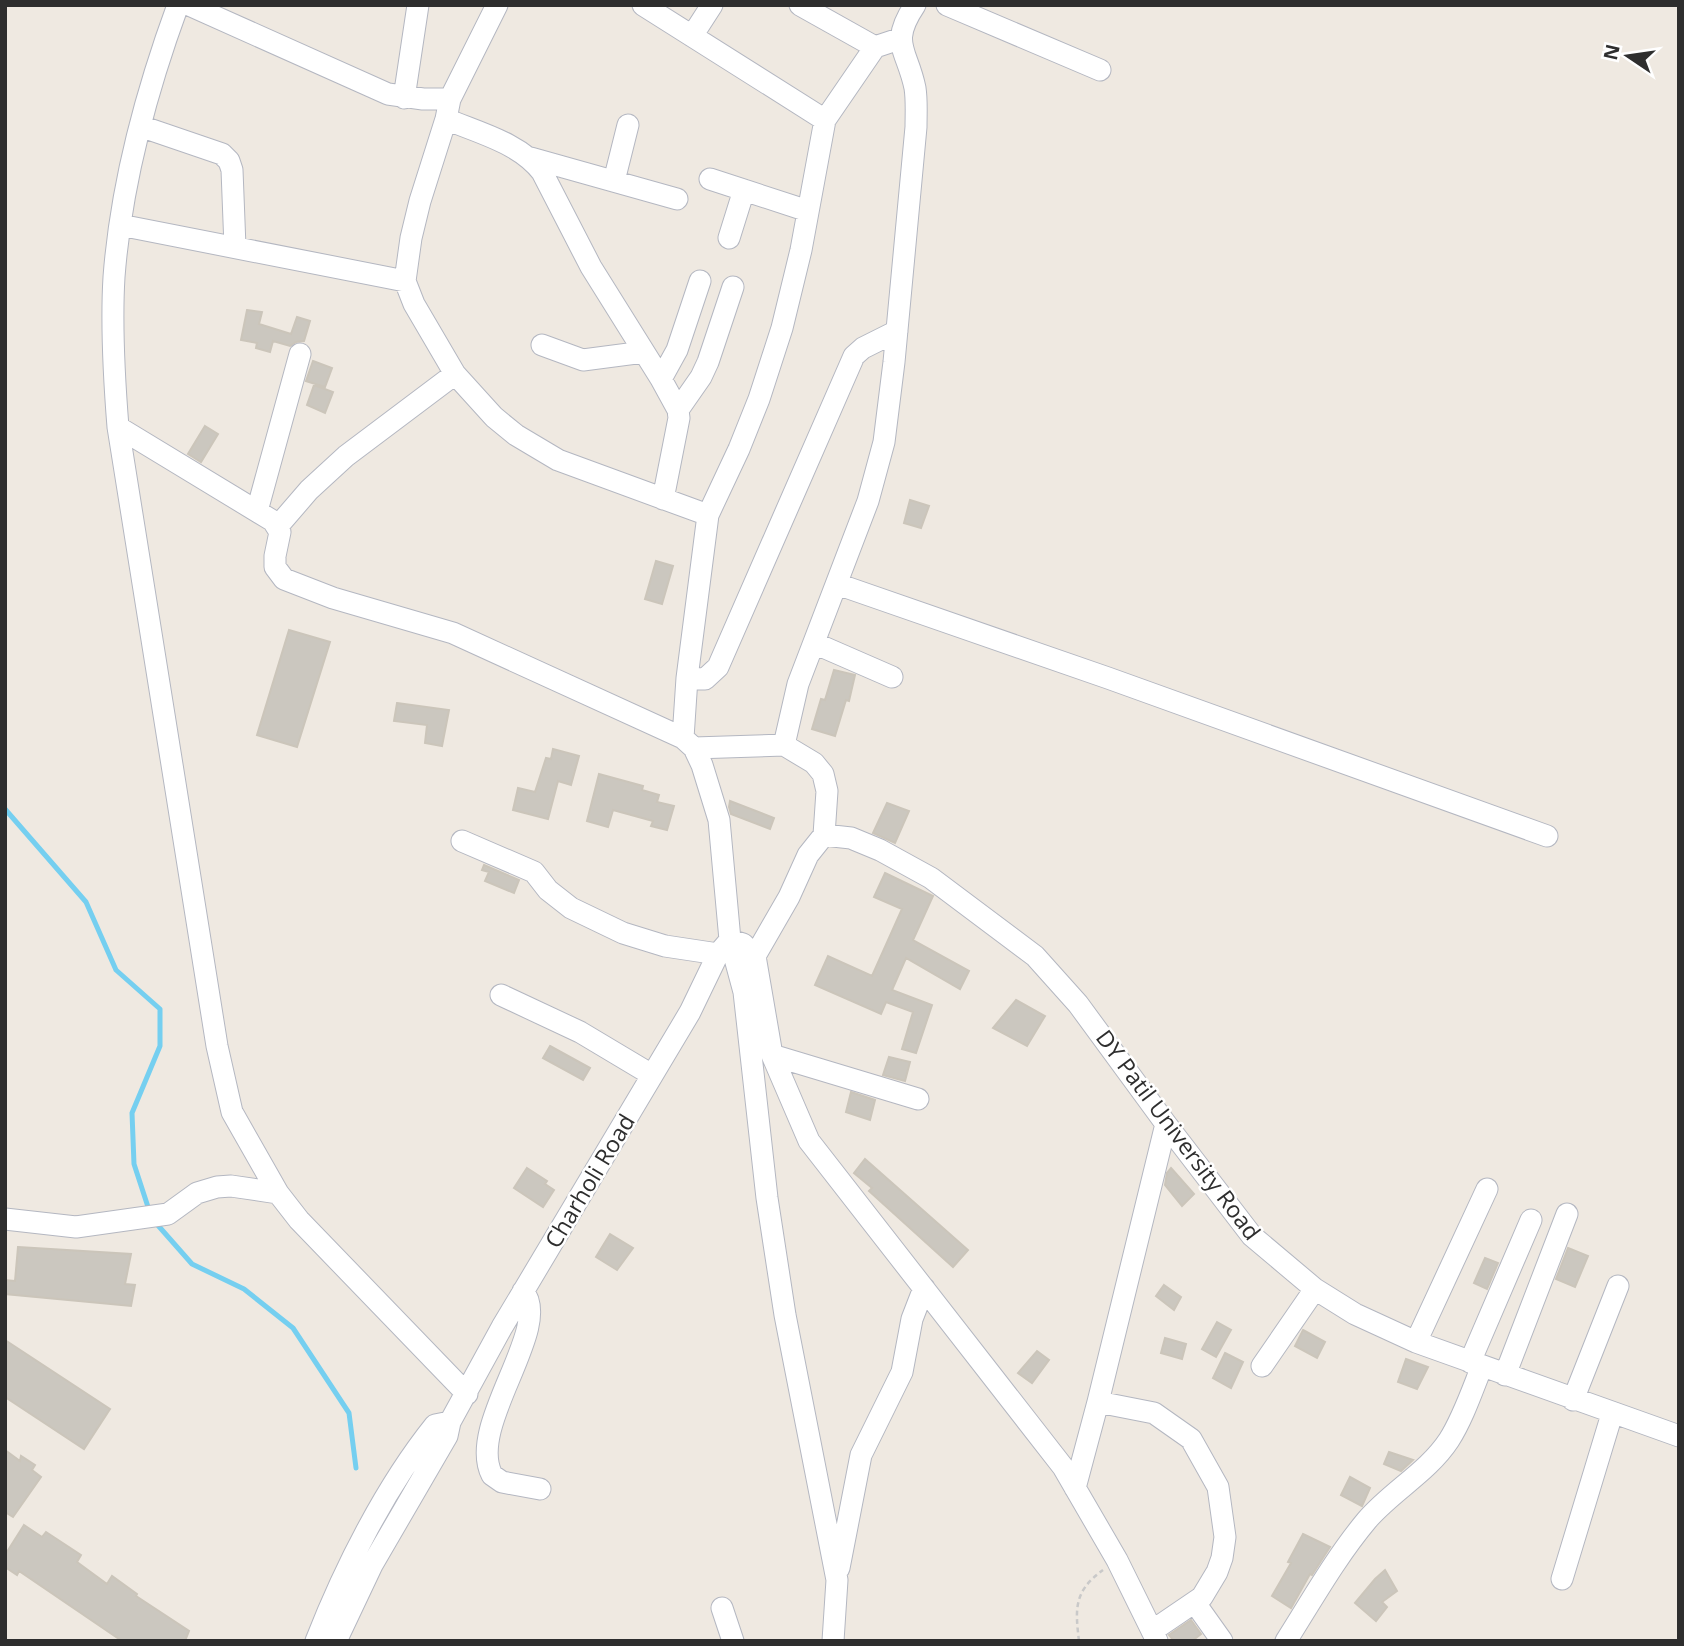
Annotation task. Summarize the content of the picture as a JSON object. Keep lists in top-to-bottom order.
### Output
{
  "streets": {
    "street": ["DY Patil University Road", "Charholi Road"]
  },
  "north": "left"
}
